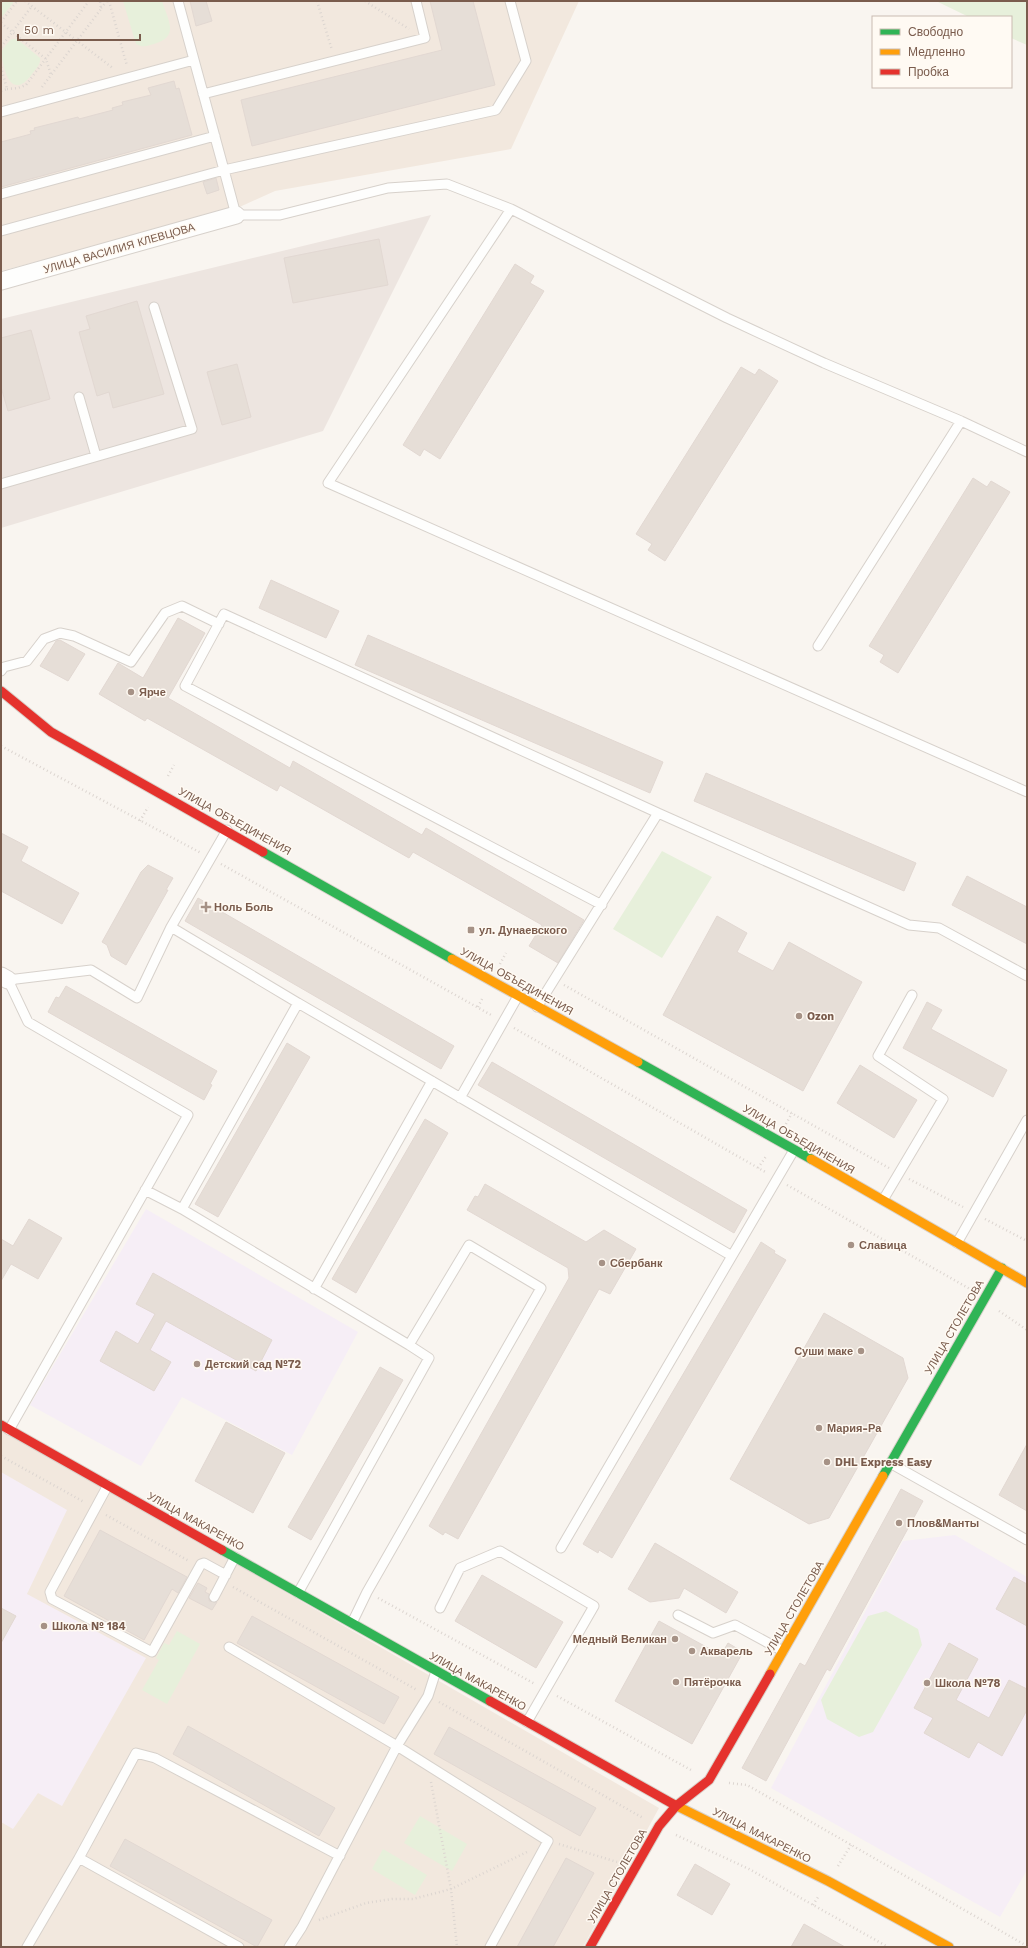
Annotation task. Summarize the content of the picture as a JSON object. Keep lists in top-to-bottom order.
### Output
{
  "streets": {
    "street": [
      "УЛИЦА ВАСИЛИЯ КЛЕВЦОВА",
      "УЛИЦА ОБЪЕДИНЕНИЯ",
      "УЛИЦА СТОЛЕТОВА",
      "УЛИЦА МАКАРЕНКО"
    ]
  },
  "crossings": [
    ["УЛИЦА ОБЪЕДИНЕНИЯ", "УЛИЦА СТОЛЕТОВА"],
    ["УЛИЦА СТОЛЕТОВА", "УЛИЦА МАКАРЕНКО"]
  ],
  "places": {
    "other": [
      "Ярче",
      "Ozon",
      "Славица",
      "Сбербанк",
      "Суши маке",
      "Детский сад №72",
      "Мария-Ра",
      "DHL Express Easy",
      "Плов&Манты",
      "Школа № 184",
      "Медный Великан",
      "Акварель",
      "Пятёрочка",
      "Школа №78"
    ],
    "health": ["Ноль Боль"],
    "transit": ["ул. Дунаевского"]
  },
  "legend": ["Свободно", "Медленно", "Пробка"],
  "scale_bar": "50 m"
}
